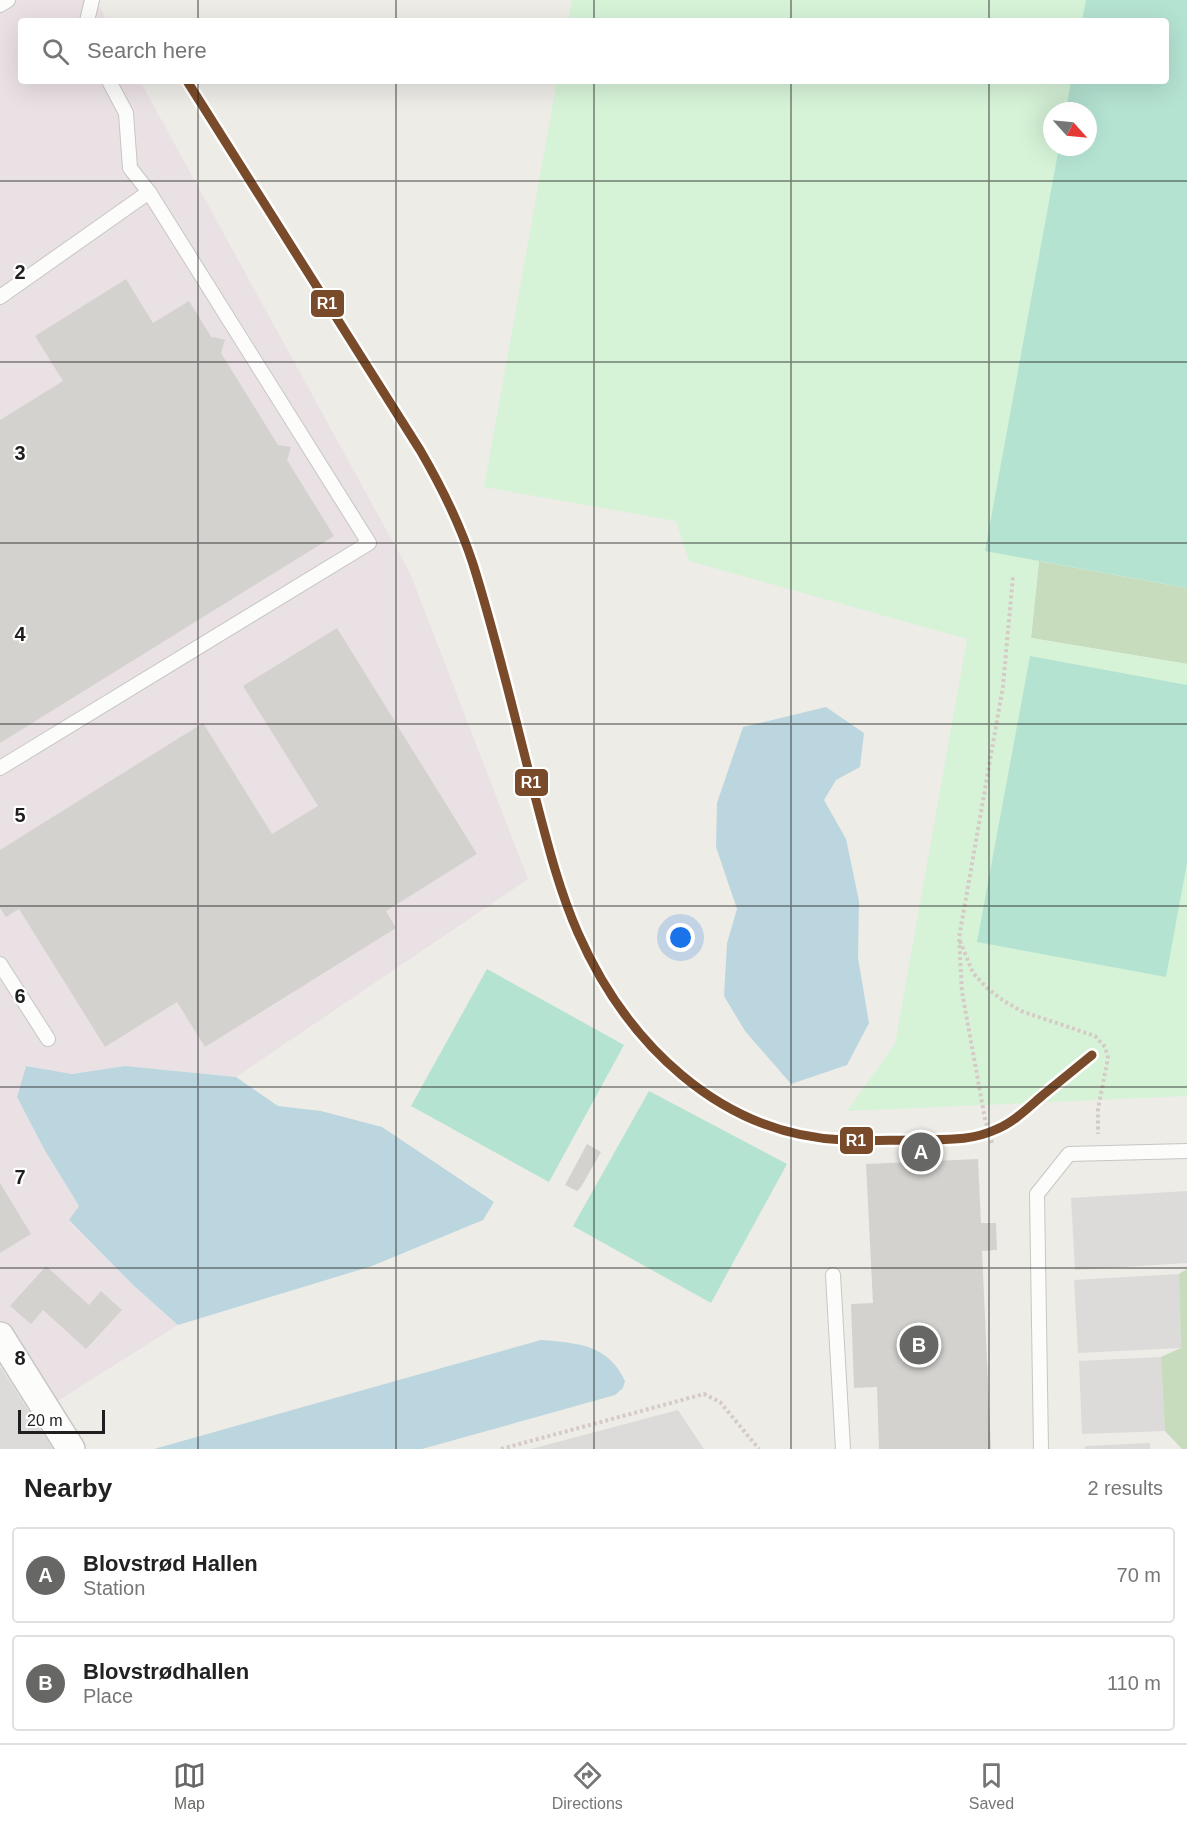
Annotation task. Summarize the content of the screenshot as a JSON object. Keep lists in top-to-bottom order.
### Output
{
  "lines": ["transit line R1"],
  "scale_bar": "20 m",
  "north": "bottom right",
  "page": {
    "search": "Search here",
    "pins": ["A", "B"],
    "scale": "20 m",
    "heading": ["Nearby", "2 results"],
    "list": [
      {
        "mark": "A",
        "name": "Blovstrød Hallen",
        "note": "Station",
        "value": "70 m"
      },
      {
        "mark": "B",
        "name": "Blovstrødhallen",
        "note": "Place",
        "value": "110 m"
      }
    ],
    "nav": ["Map", "Directions", "Saved"]
  },
  "grid": {
    "rows": [
      "2",
      "3",
      "4",
      "5",
      "6",
      "7",
      "8"
    ]
  }
}
